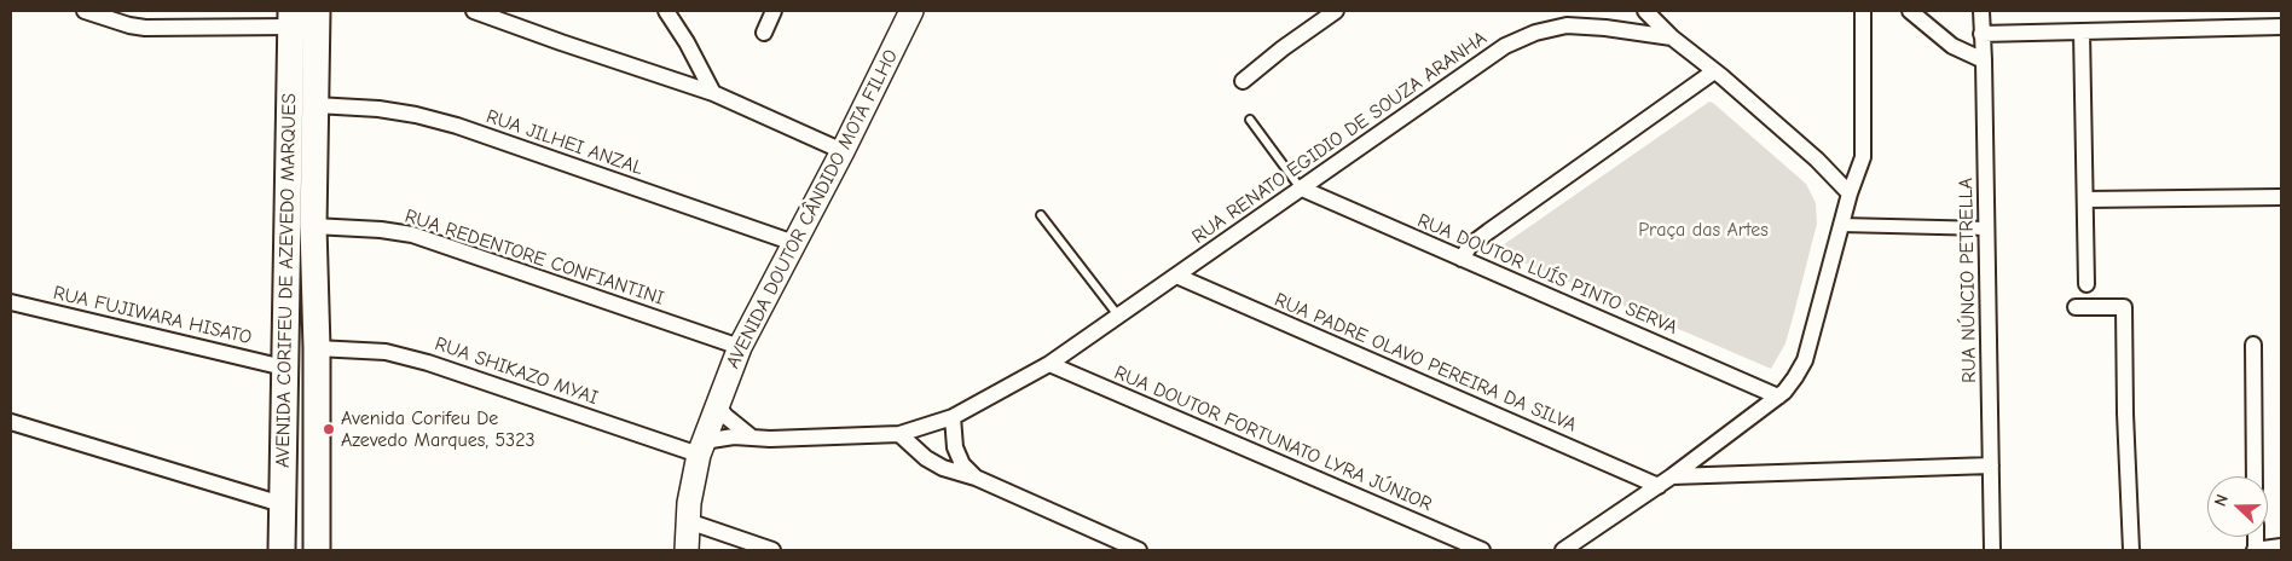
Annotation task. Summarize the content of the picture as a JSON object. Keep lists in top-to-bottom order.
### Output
{
  "streets": {
    "main road": ["AVENIDA DOUTOR CÂNDIDO MOTA FILHO", "AVENIDA CORIFEU DE AZEVEDO MARQUES"],
    "street": [
      "RUA RENATO EGIDIO DE SOUZA ARANHA",
      "RUA JILHEI ANZAL",
      "RUA REDENTORE CONFIANTINI",
      "RUA DOUTOR LUÍS PINTO SERVA",
      "RUA NÚNCIO PETRELLA",
      "RUA FUJIWARA HISATO",
      "RUA PADRE OLAVO PEREIRA DA SILVA",
      "RUA SHIKAZO MYAI",
      "RUA DOUTOR FORTUNATO LYRA JÚNIOR"
    ]
  },
  "crossings": [
    ["RUA RENATO EGIDIO DE SOUZA ARANHA", "AVENIDA DOUTOR CÂNDIDO MOTA FILHO"],
    ["RUA RENATO EGIDIO DE SOUZA ARANHA", "RUA DOUTOR LUÍS PINTO SERVA"],
    ["RUA RENATO EGIDIO DE SOUZA ARANHA", "RUA PADRE OLAVO PEREIRA DA SILVA"],
    ["RUA RENATO EGIDIO DE SOUZA ARANHA", "RUA SHIKAZO MYAI"],
    ["RUA RENATO EGIDIO DE SOUZA ARANHA", "RUA DOUTOR FORTUNATO LYRA JÚNIOR"],
    ["RUA JILHEI ANZAL", "AVENIDA DOUTOR CÂNDIDO MOTA FILHO"],
    ["RUA JILHEI ANZAL", "AVENIDA CORIFEU DE AZEVEDO MARQUES"],
    ["AVENIDA DOUTOR CÂNDIDO MOTA FILHO", "RUA REDENTORE CONFIANTINI"],
    ["AVENIDA DOUTOR CÂNDIDO MOTA FILHO", "RUA SHIKAZO MYAI"],
    ["RUA REDENTORE CONFIANTINI", "AVENIDA CORIFEU DE AZEVEDO MARQUES"],
    ["AVENIDA CORIFEU DE AZEVEDO MARQUES", "RUA FUJIWARA HISATO"],
    ["AVENIDA CORIFEU DE AZEVEDO MARQUES", "RUA SHIKAZO MYAI"]
  ],
  "parks": ["Praça das Artes"],
  "places": ["Avenida Corifeu De Azevedo Marques, 5323"],
  "north": "left"
}
